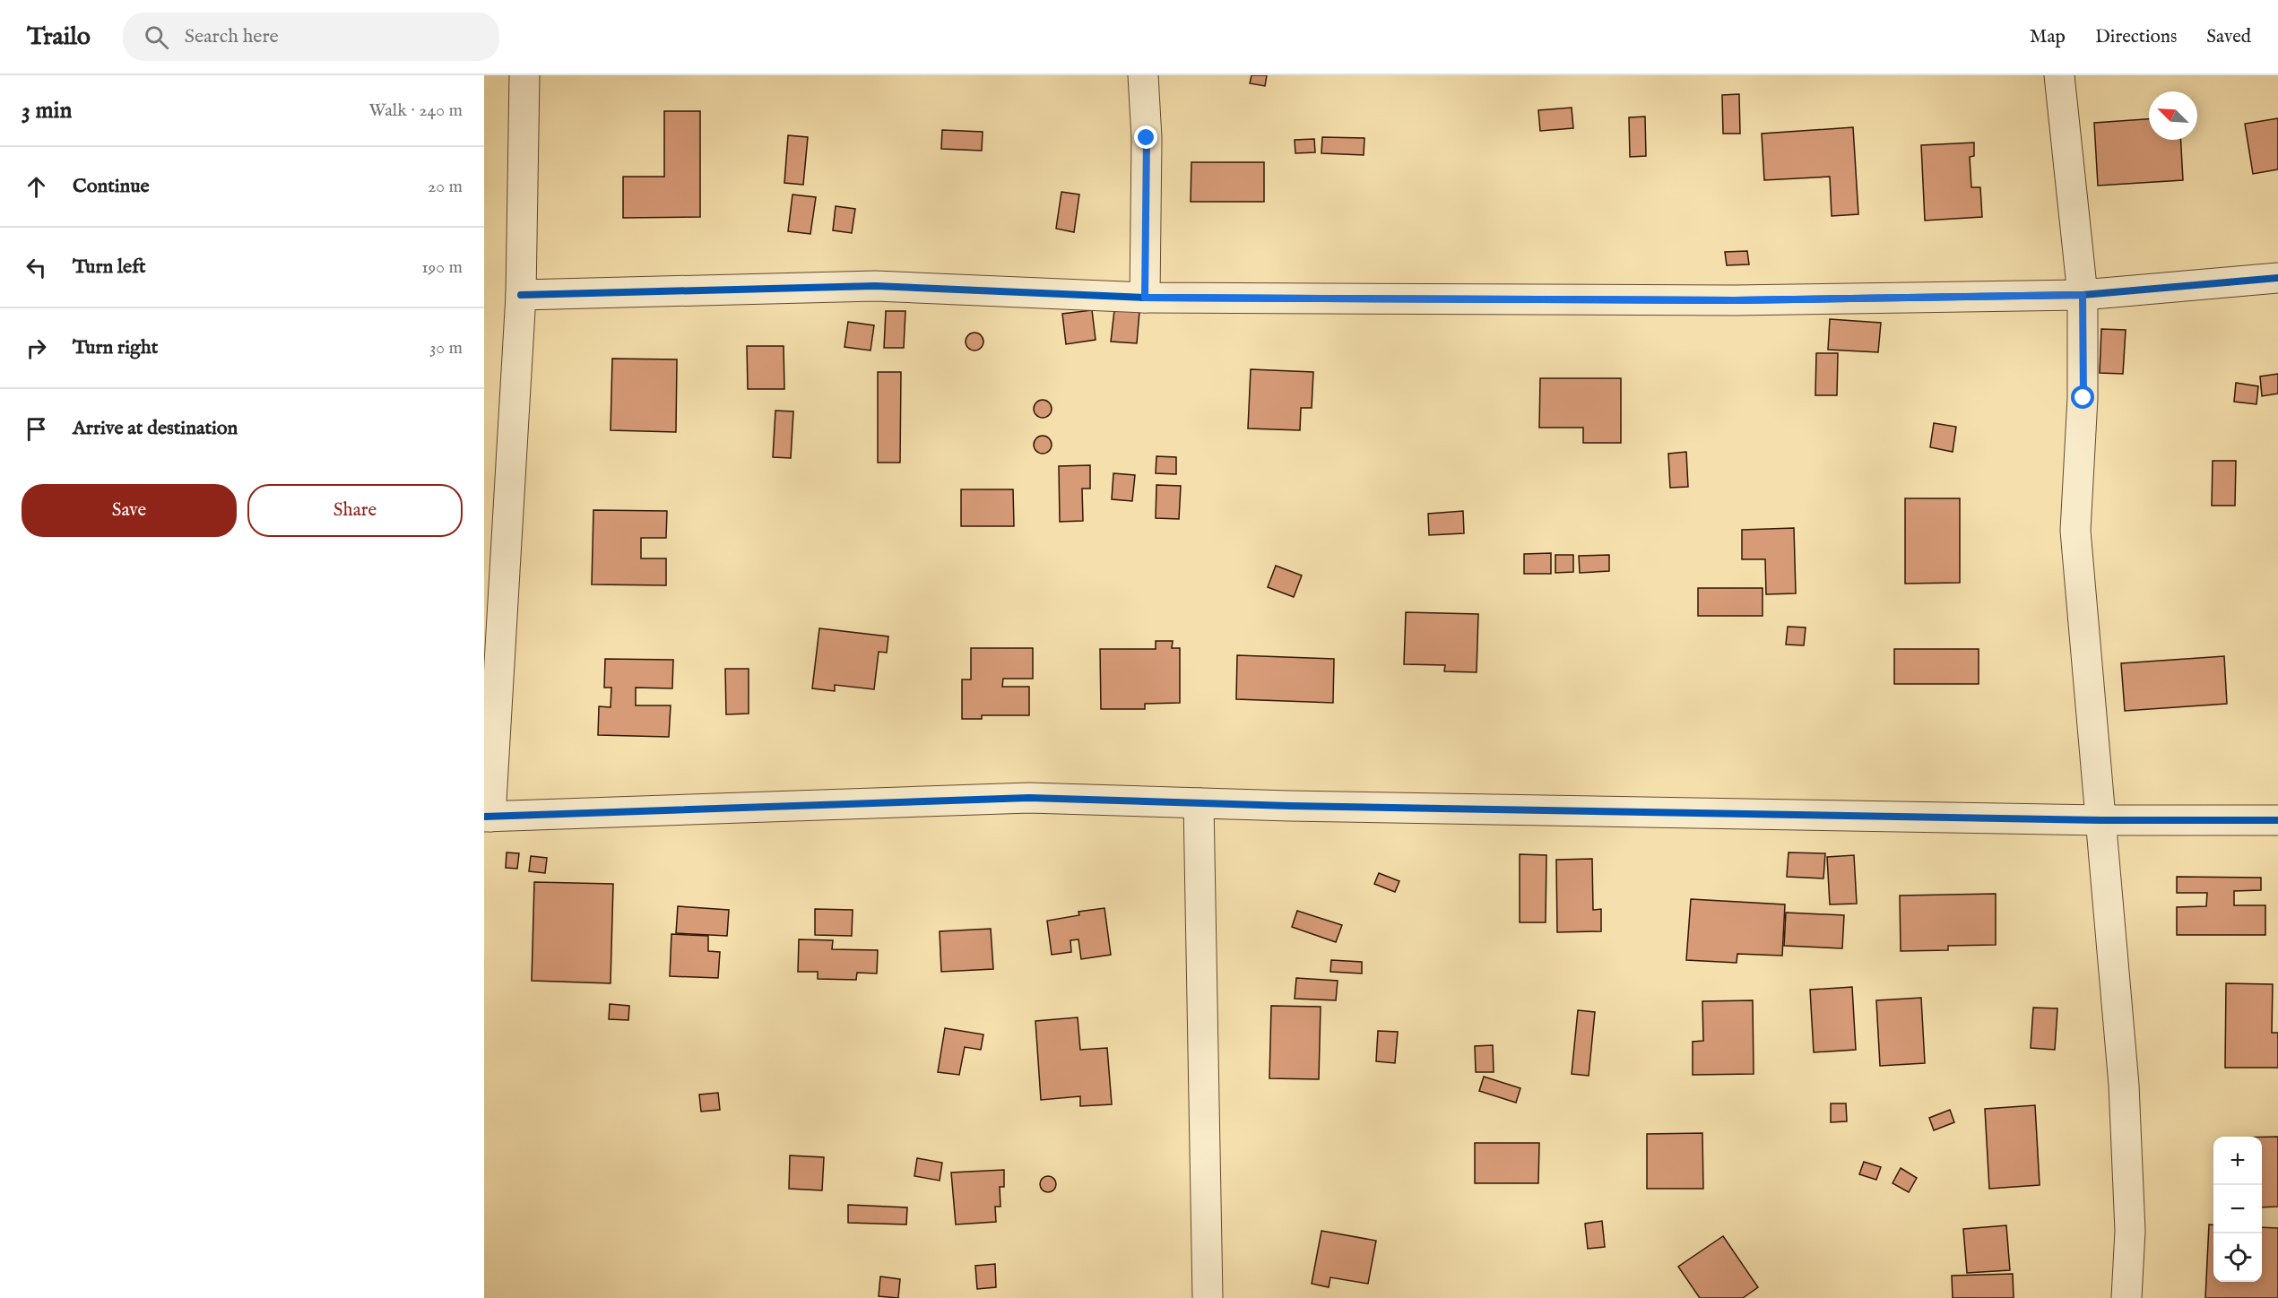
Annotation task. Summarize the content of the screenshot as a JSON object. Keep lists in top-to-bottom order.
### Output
{
  "north": "top left",
  "page": {
    "header": "Trailo",
    "search": "Search here",
    "nav": ["Map", "Directions", "Saved"],
    "heading": ["3 min", "Walk · 240 m"],
    "list": [
      ["Continue", "20 m"],
      ["Turn left", "190 m"],
      ["Turn right", "30 m"],
      "Arrive at destination"
    ],
    "buttons": ["Save", "Share"],
    "map_buttons": ["+", "−"]
  }
}
